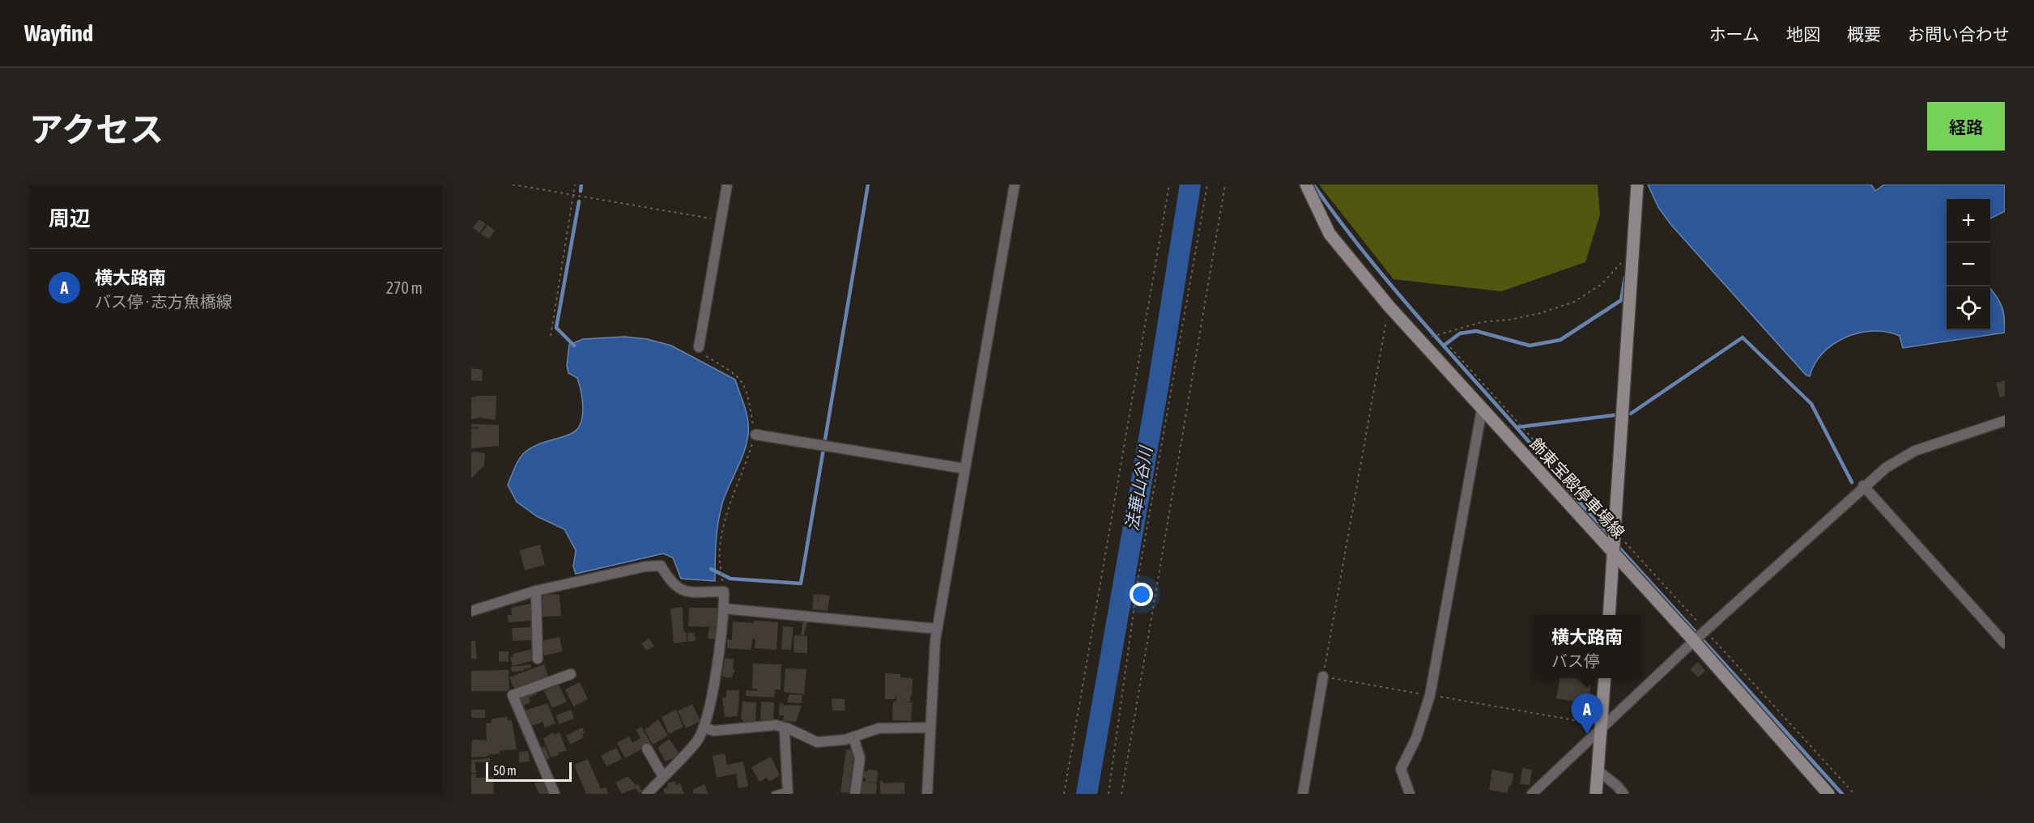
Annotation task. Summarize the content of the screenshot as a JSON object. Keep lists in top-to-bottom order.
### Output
{
  "streets": {
    "main road": ["飾東宝殿停車場線"]
  },
  "water": ["法華山谷川"],
  "scale_bar": "50 m",
  "page": {
    "header": "Wayfind",
    "nav": [
      "ホーム",
      "地図",
      "概要",
      "お問い合わせ"
    ],
    "title": "アクセス",
    "buttons": "経路",
    "heading": "周辺",
    "map_buttons": ["+", "−"],
    "list": [
      {
        "mark": "A",
        "name": "横大路南",
        "note": "バス停 · 志方魚橋線",
        "value": "270 m"
      }
    ],
    "popup": ["横大路南", "バス停"],
    "pins": "A",
    "scale": "50 m"
  }
}
